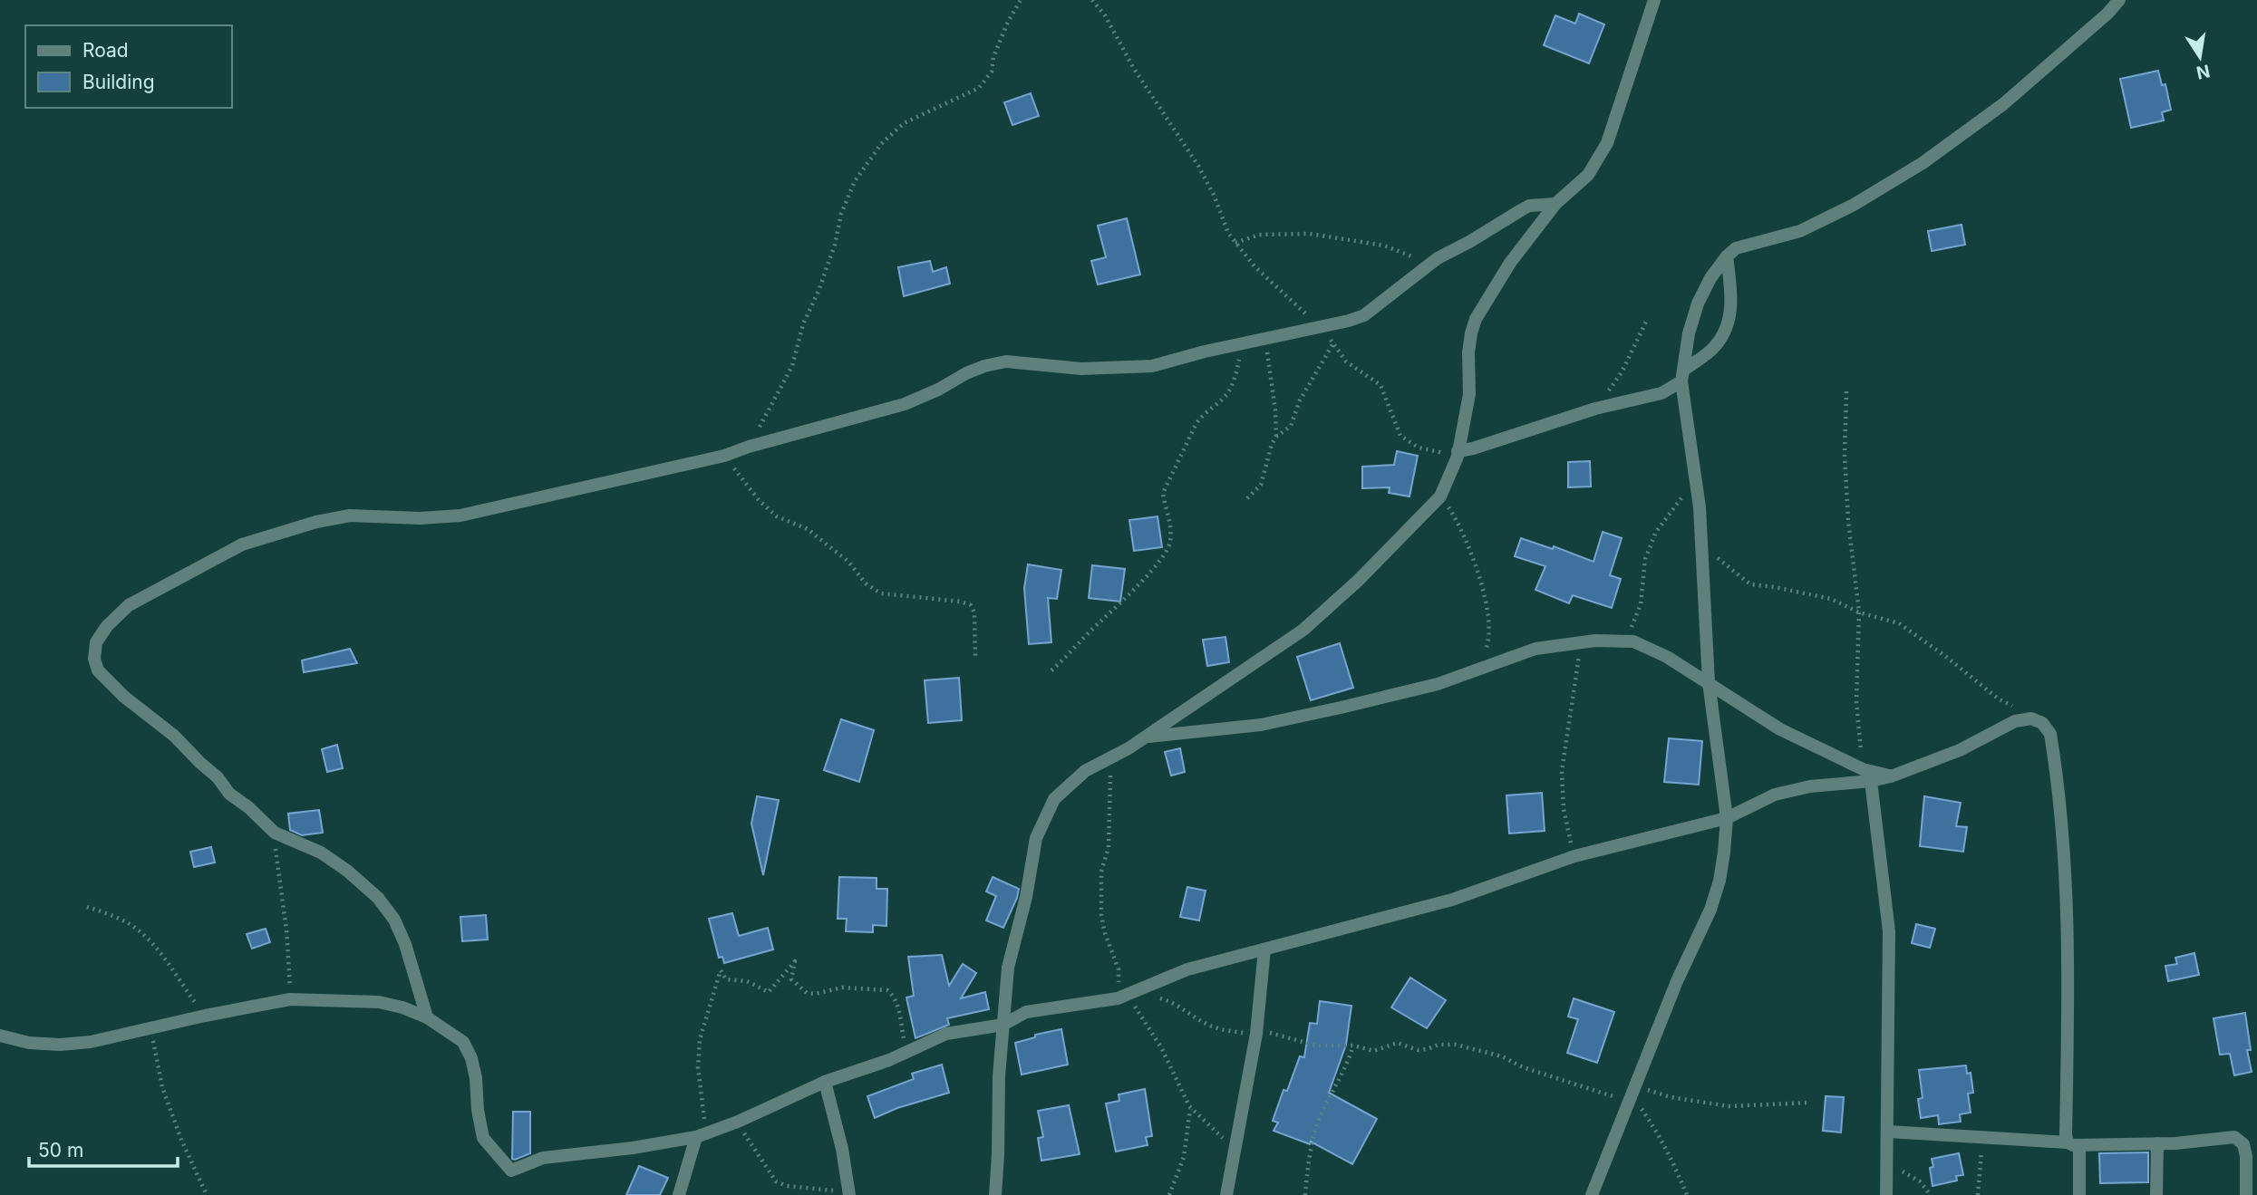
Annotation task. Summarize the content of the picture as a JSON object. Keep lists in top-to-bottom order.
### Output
{
  "legend": ["Road", "Building"],
  "scale_bar": "50 m",
  "north": "bottom"
}
